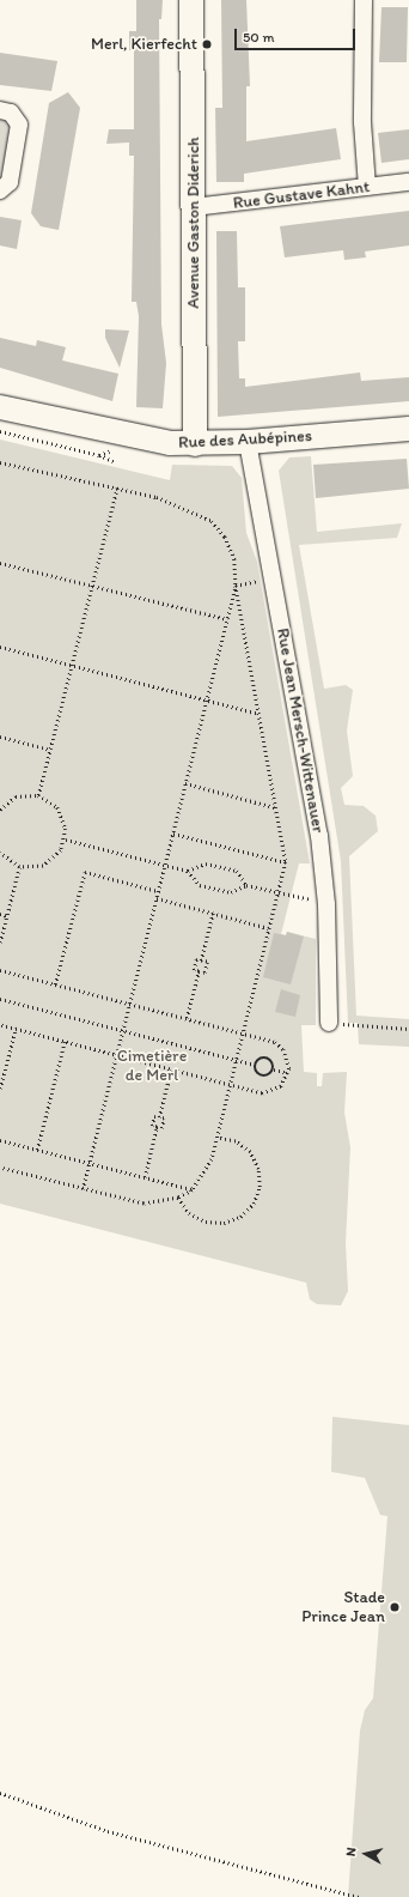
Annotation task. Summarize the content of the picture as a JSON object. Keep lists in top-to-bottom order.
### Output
{
  "streets": {
    "street": [
      "Rue Gustave Kahnt",
      "Avenue Gaston Diderich",
      "Rue des Aubépines",
      "Rue Jean Mersch-Wittenauer"
    ]
  },
  "crossings": [
    ["Rue Gustave Kahnt", "Avenue Gaston Diderich"],
    ["Avenue Gaston Diderich", "Rue des Aubépines"],
    ["Rue des Aubépines", "Rue Jean Mersch-Wittenauer"]
  ],
  "parks": ["Cimetière de Merl"],
  "places": ["Merl, Kierfecht", "Stade Prince Jean"],
  "scale_bar": "50 m",
  "north": "left"
}
